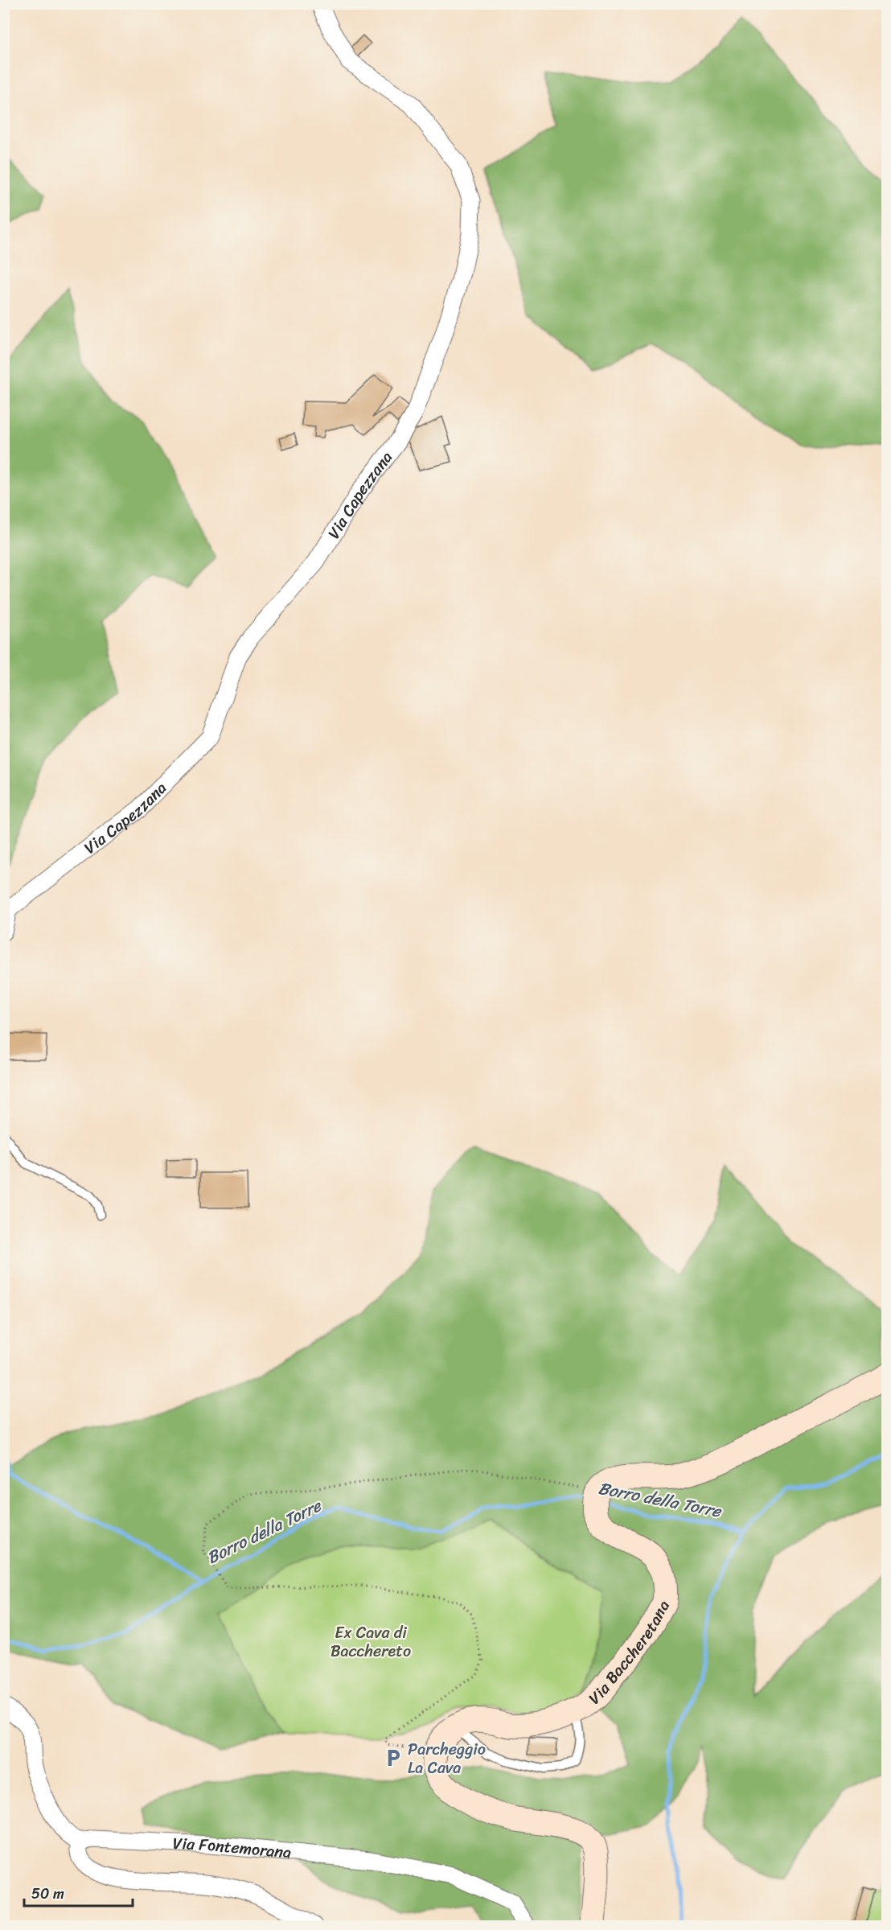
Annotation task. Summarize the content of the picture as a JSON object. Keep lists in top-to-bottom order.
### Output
{
  "streets": {
    "street": ["Via Capezzana", "Via Baccheretana", "Via Fontemorana"]
  },
  "water": ["Borro della Torre"],
  "parks": ["Ex Cava di Bacchereto"],
  "places": {
    "parking": ["Parcheggio La Cava"]
  },
  "scale_bar": "50 m"
}
